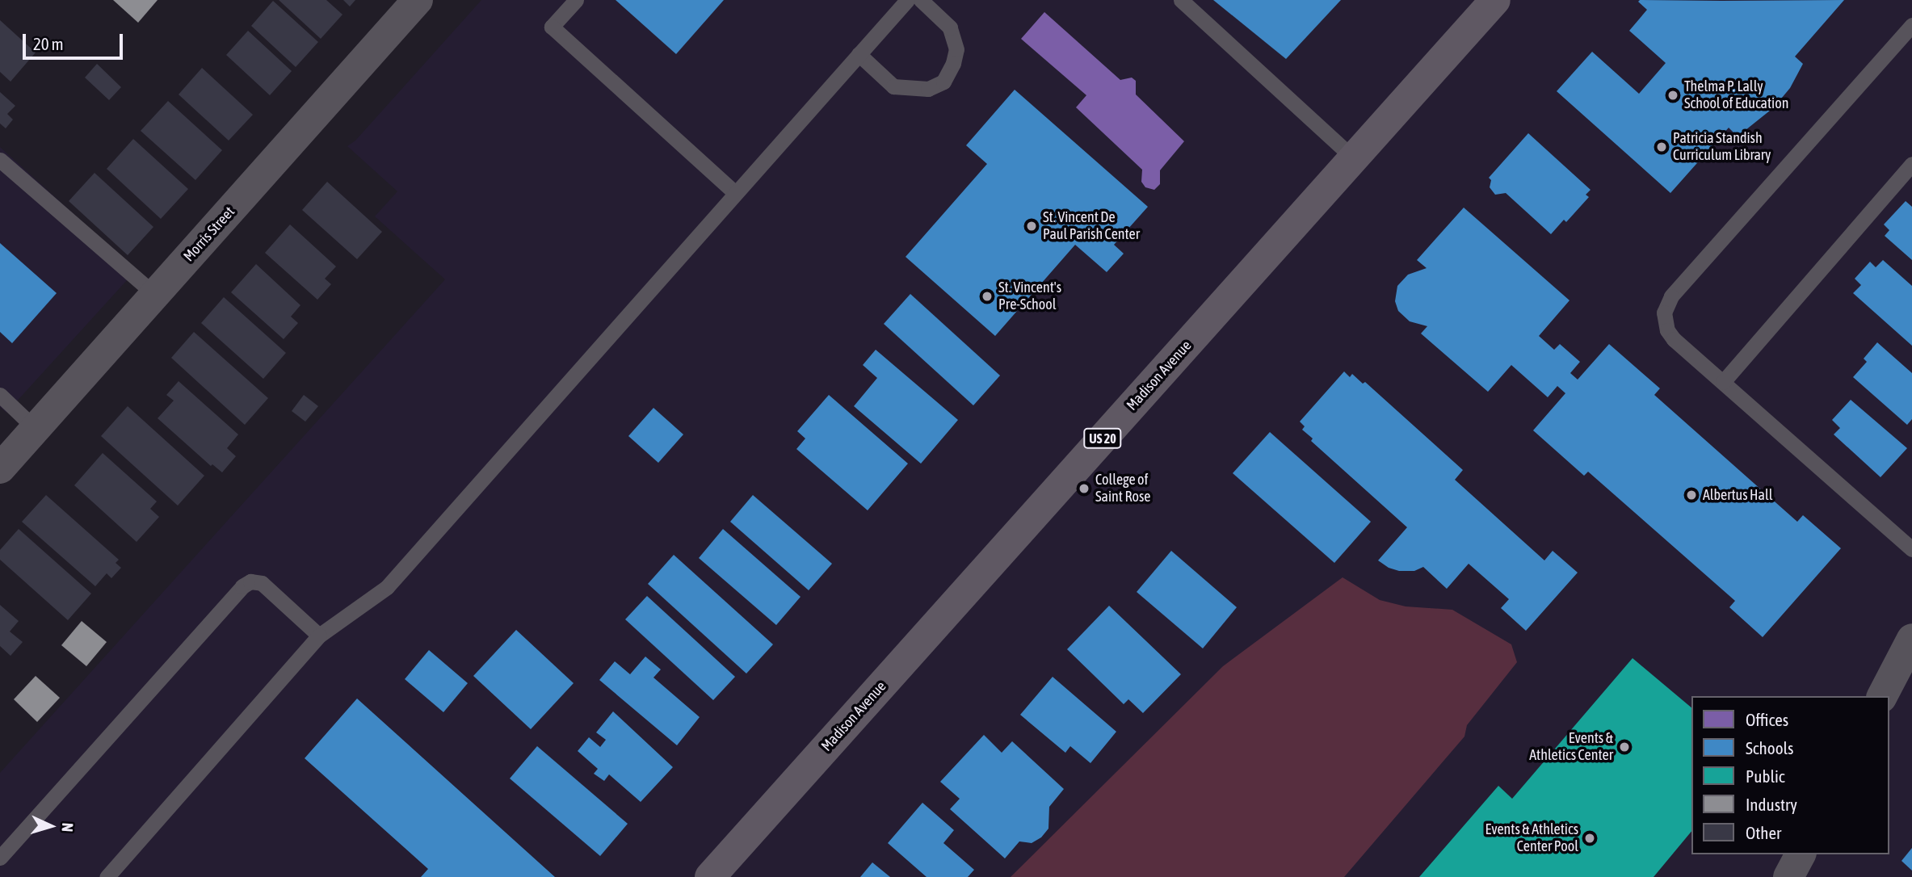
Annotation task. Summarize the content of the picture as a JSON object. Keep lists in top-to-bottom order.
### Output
{
  "streets": {
    "main road": ["Madison Avenue", "US 20"],
    "street": ["Morris Street"]
  },
  "places": [
    "Thelma P. Lally School of Education",
    "Patricia Standish Curriculum Library",
    "St. Vincent De Paul Parish Center",
    "St. Vincent's Pre-School",
    "College of Saint Rose",
    "Albertus Hall",
    "Events & Athletics Center",
    "Events & Athletics Center Pool"
  ],
  "legend": [
    "Offices",
    "Schools",
    "Public",
    "Industry",
    "Other"
  ],
  "scale_bar": "20 m",
  "north": "right"
}
